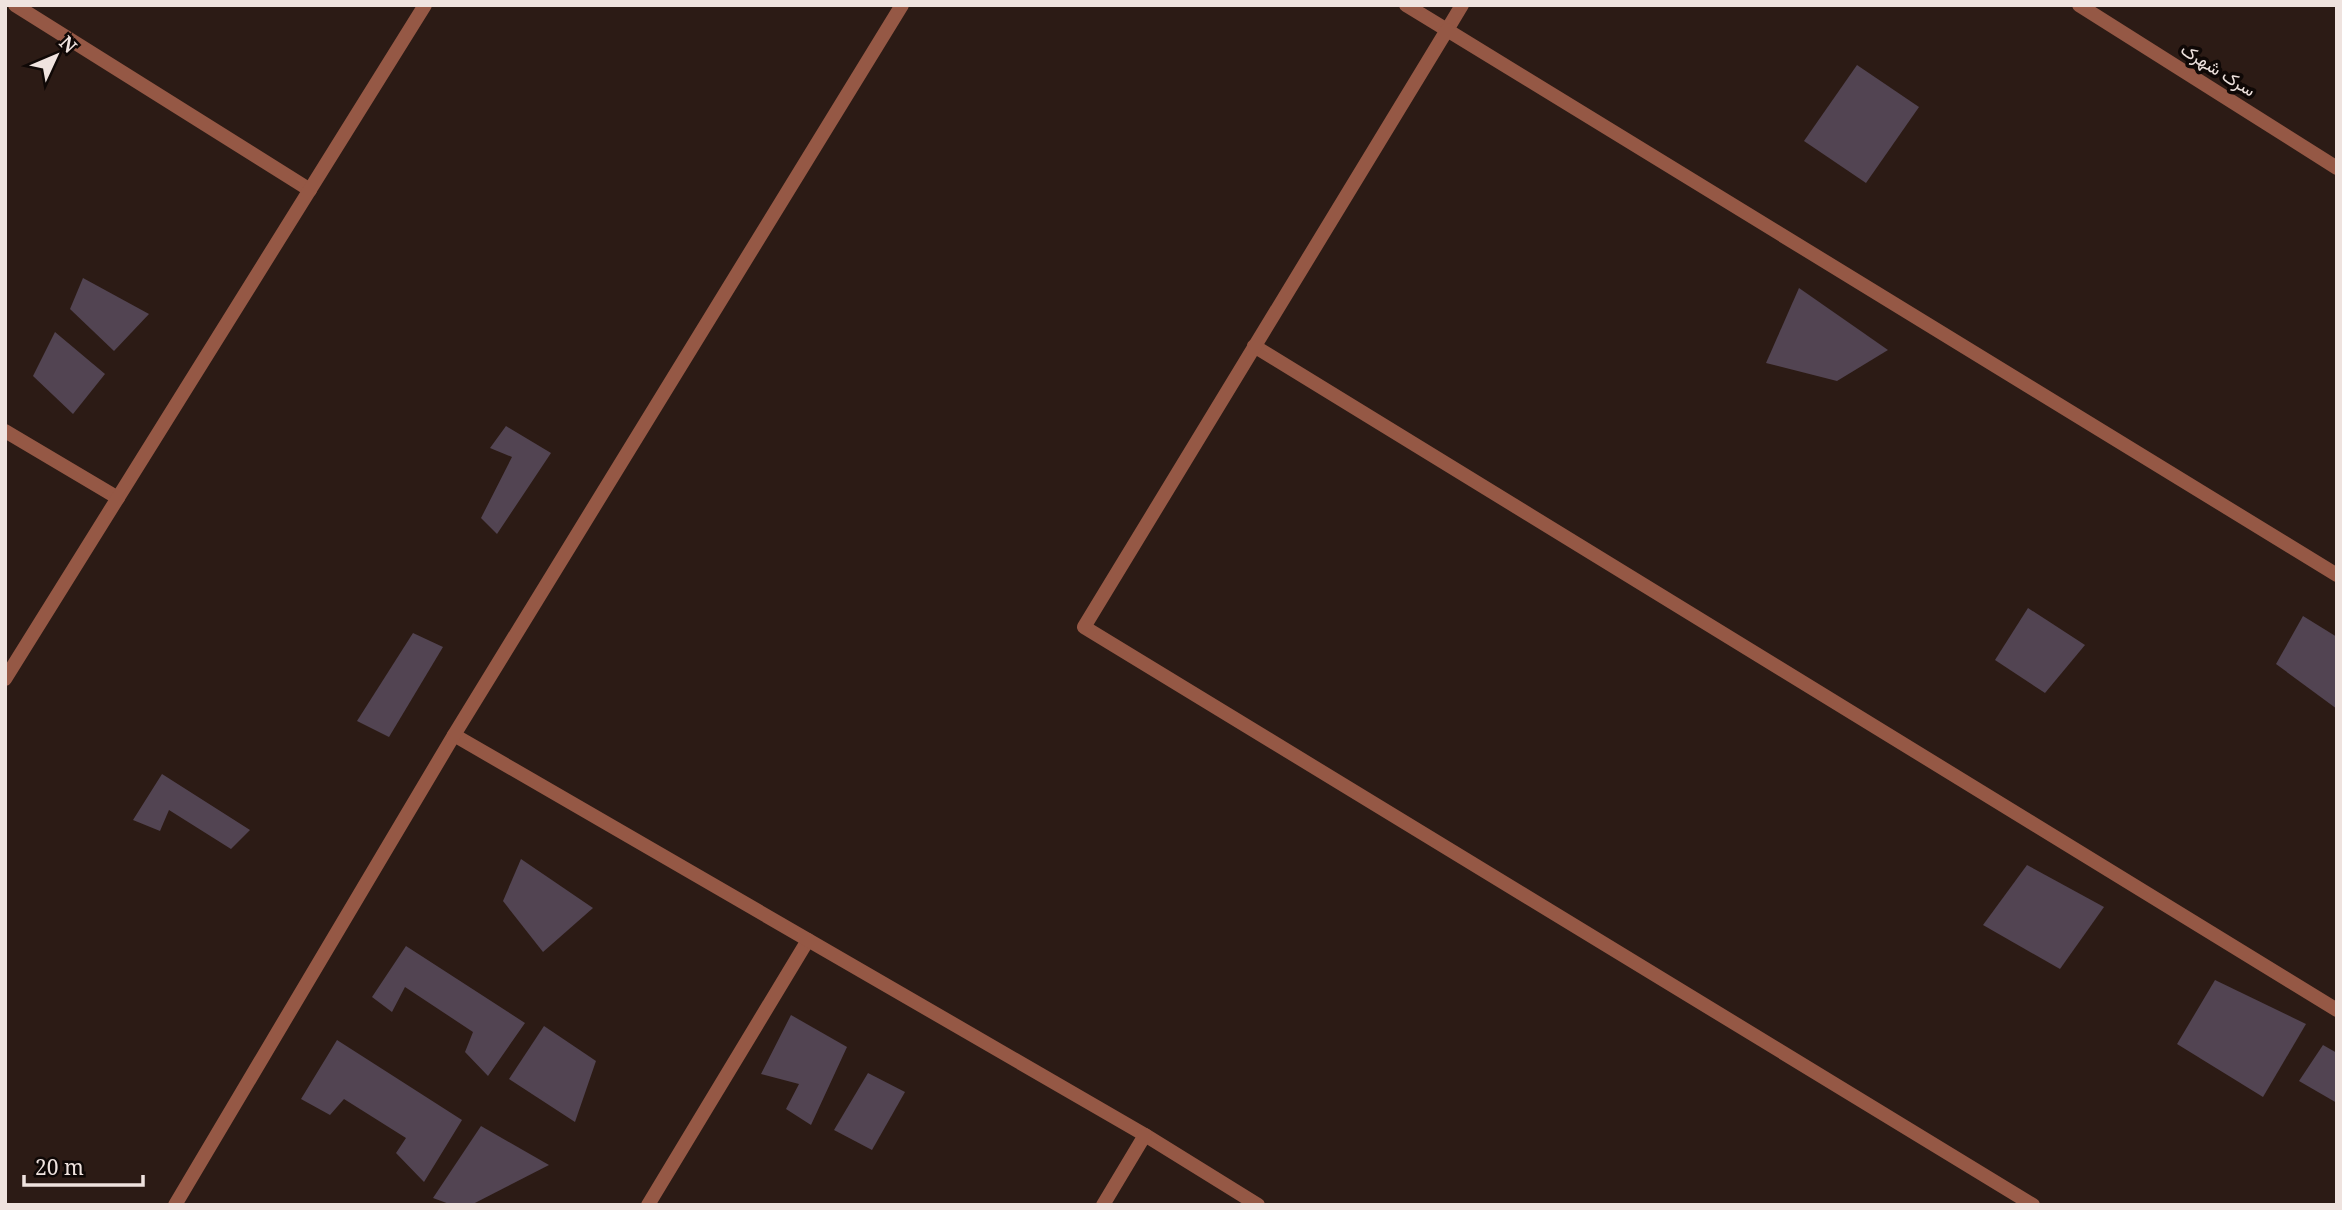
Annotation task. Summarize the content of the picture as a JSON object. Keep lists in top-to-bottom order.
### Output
{
  "streets": {
    "street": ["سرک شهرک"]
  },
  "scale_bar": "20 m",
  "north": "top right"
}
